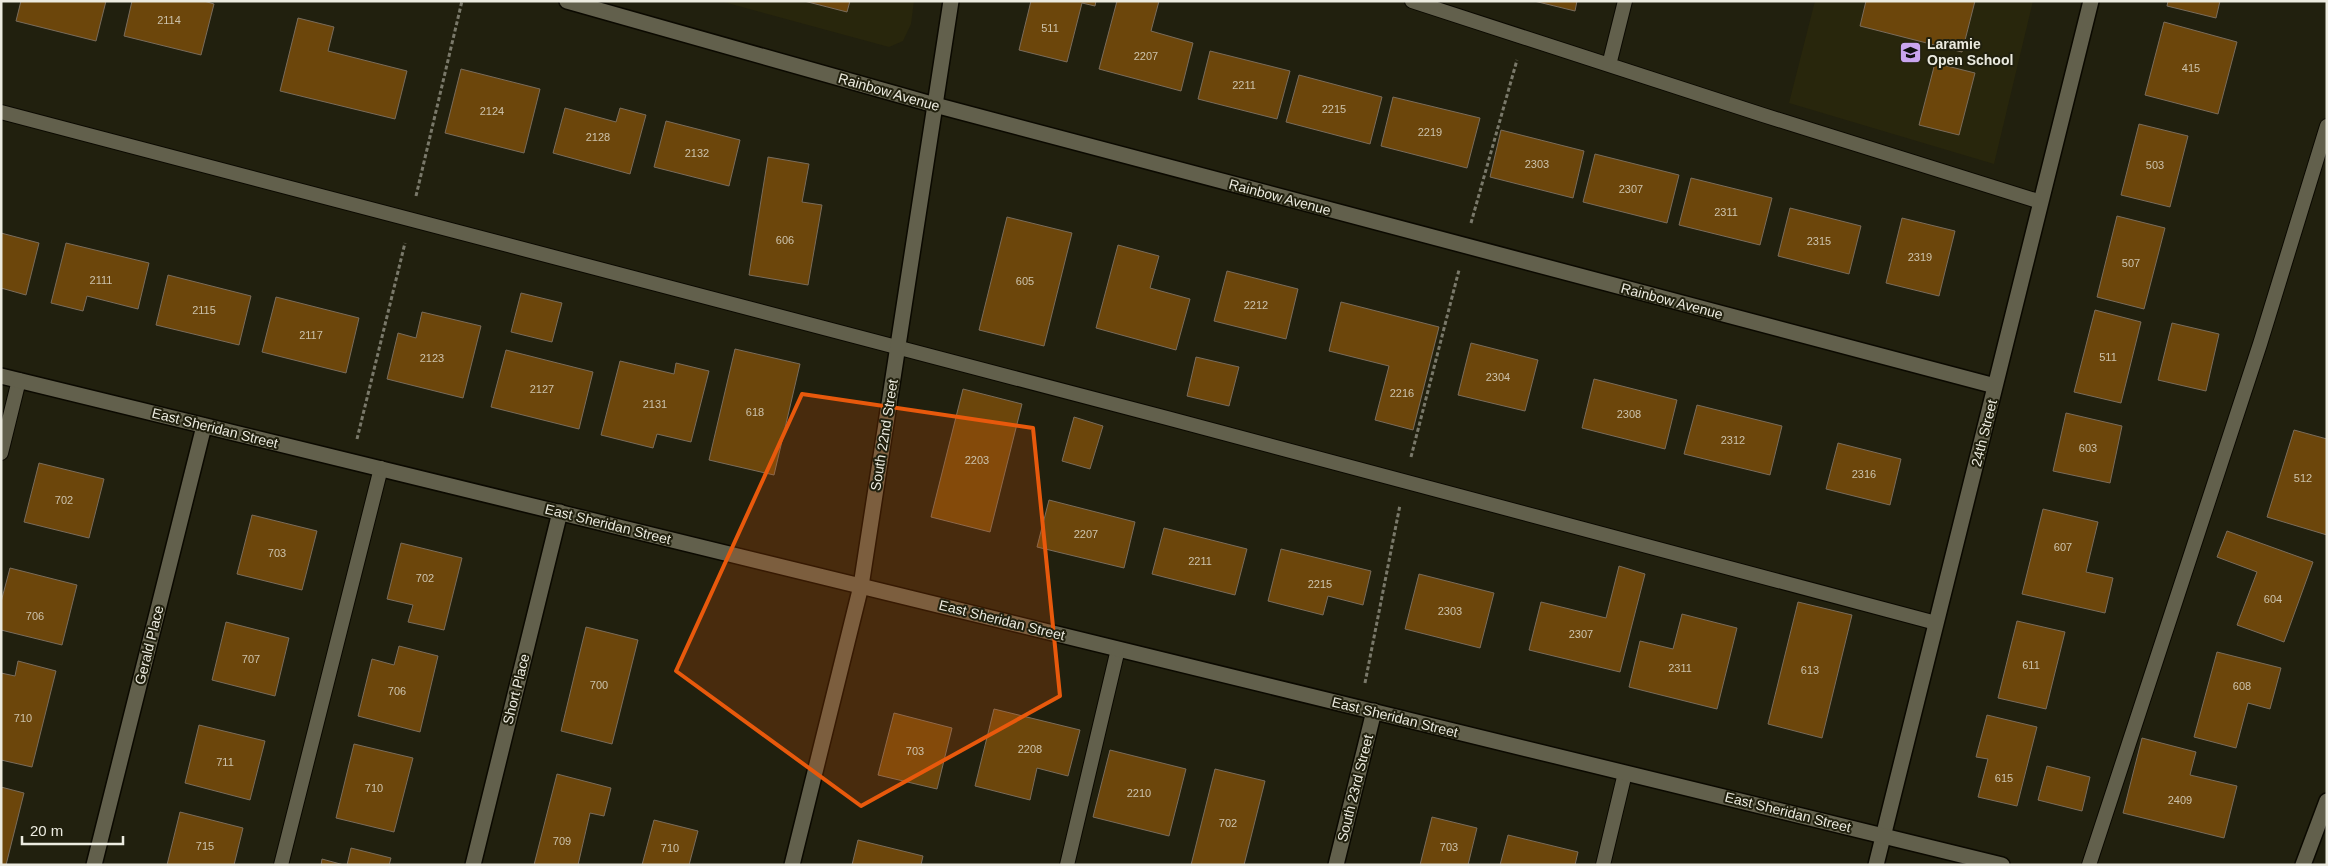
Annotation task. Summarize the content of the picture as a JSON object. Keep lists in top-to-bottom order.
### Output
{
  "streets": {
    "street": [
      "Rainbow Avenue",
      "East Sheridan Street",
      "24th Street",
      "South 22nd Street",
      "Gerald Place",
      "Short Place",
      "South 23rd Street"
    ]
  },
  "crossings": [
    ["Rainbow Avenue", "24th Street"],
    ["Rainbow Avenue", "South 22nd Street"],
    ["East Sheridan Street", "24th Street"],
    ["East Sheridan Street", "South 22nd Street"],
    ["East Sheridan Street", "Gerald Place"],
    ["East Sheridan Street", "Short Place"],
    ["East Sheridan Street", "South 23rd Street"]
  ],
  "places": {
    "school or university": ["Laramie Open School"]
  },
  "house_numbers": [
    "2114",
    "511",
    "2207",
    "415",
    "2211",
    "2215",
    "2124",
    "2219",
    "2128",
    "2132",
    "2303",
    "503",
    "2307",
    "2311",
    "606",
    "2315",
    "2319",
    "507",
    "2111",
    "605",
    "2212",
    "2115",
    "2117",
    "511",
    "2123",
    "2304",
    "2127",
    "2216",
    "2131",
    "618",
    "2308",
    "2312",
    "603",
    "2203",
    "2316",
    "512",
    "702",
    "2207",
    "607",
    "703",
    "2211",
    "702",
    "2215",
    "604",
    "2303",
    "706",
    "2307",
    "707",
    "611",
    "2311",
    "613",
    "700",
    "608",
    "706",
    "710",
    "2208",
    "703",
    "711",
    "615",
    "710",
    "2210",
    "2409",
    "702",
    "709",
    "715",
    "703",
    "710"
  ],
  "scale_bar": "20 m"
}
